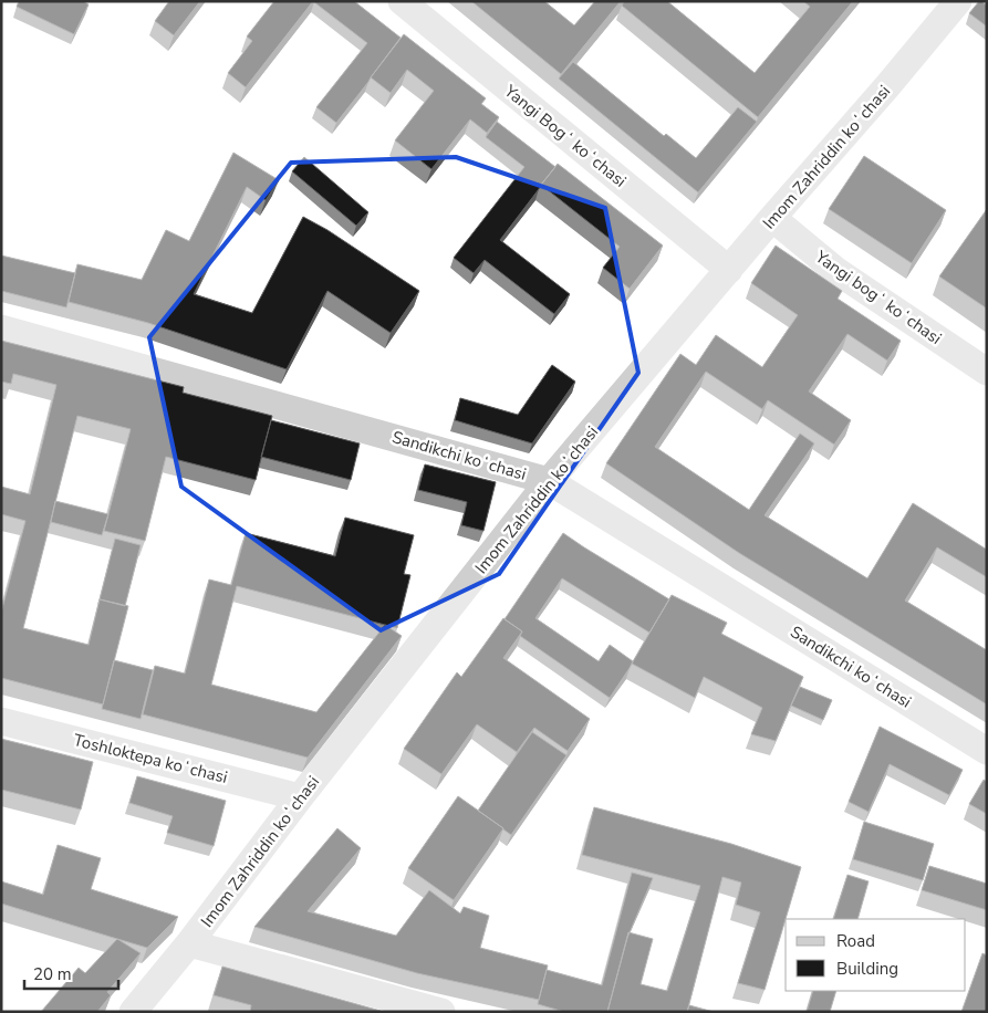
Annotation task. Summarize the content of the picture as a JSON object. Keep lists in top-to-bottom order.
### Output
{
  "streets": {
    "street": [
      "Yangi Bogʻ koʻchasi",
      "Imom Zahriddin koʻchasi",
      "Yangi bogʻ koʻchasi",
      "Sandikchi koʻchasi",
      "Toshloktepa koʻchasi"
    ]
  },
  "crossings": [
    ["Yangi Bogʻ koʻchasi", "Imom Zahriddin koʻchasi"],
    ["Imom Zahriddin koʻchasi", "Yangi bogʻ koʻchasi"],
    ["Imom Zahriddin koʻchasi", "Sandikchi koʻchasi"],
    ["Imom Zahriddin koʻchasi", "Toshloktepa koʻchasi"]
  ],
  "legend": ["Road", "Building"],
  "scale_bar": "20 m"
}
